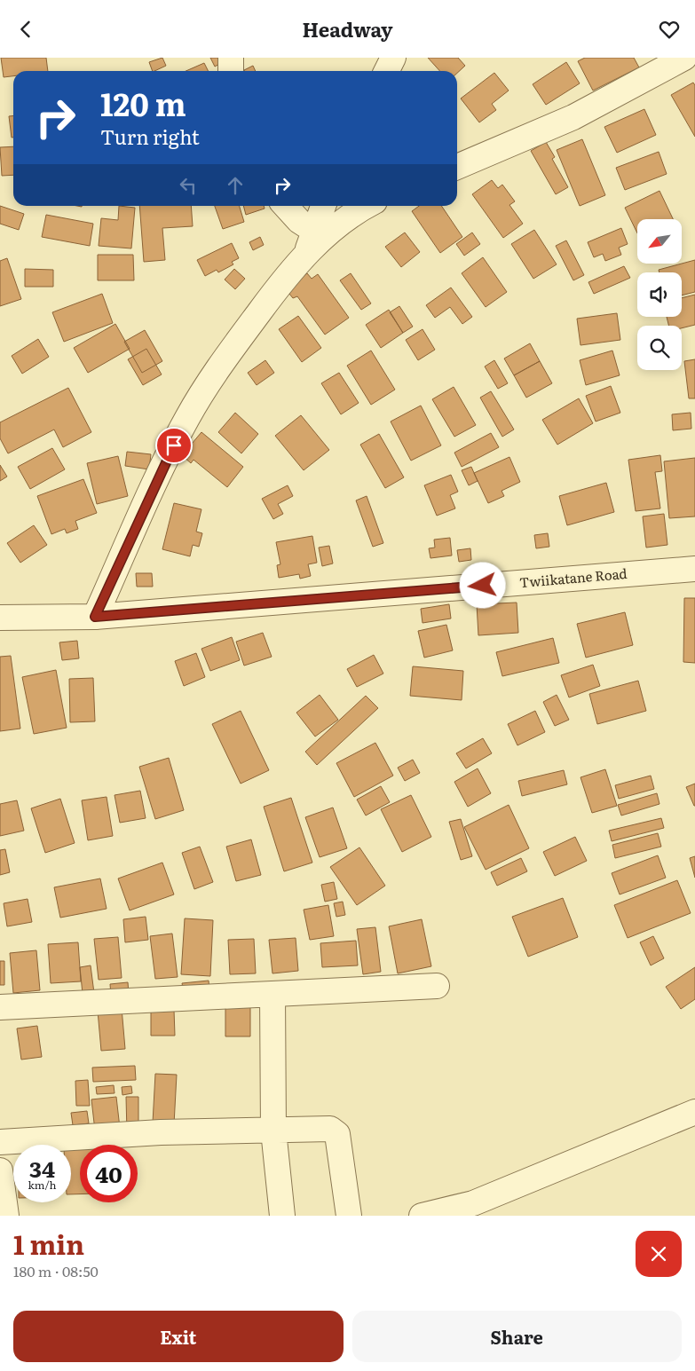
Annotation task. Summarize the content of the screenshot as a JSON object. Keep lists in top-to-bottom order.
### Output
{
  "streets": {
    "street": ["Twiikatane Road"]
  },
  "north": "bottom left",
  "page": {
    "header": "Headway",
    "turn": ["120 m", "Turn right"],
    "speed": "34 km/h",
    "limit": "40",
    "heading": ["1 min", "180 m · 08:50"],
    "buttons": ["Exit", "Share"]
  }
}
